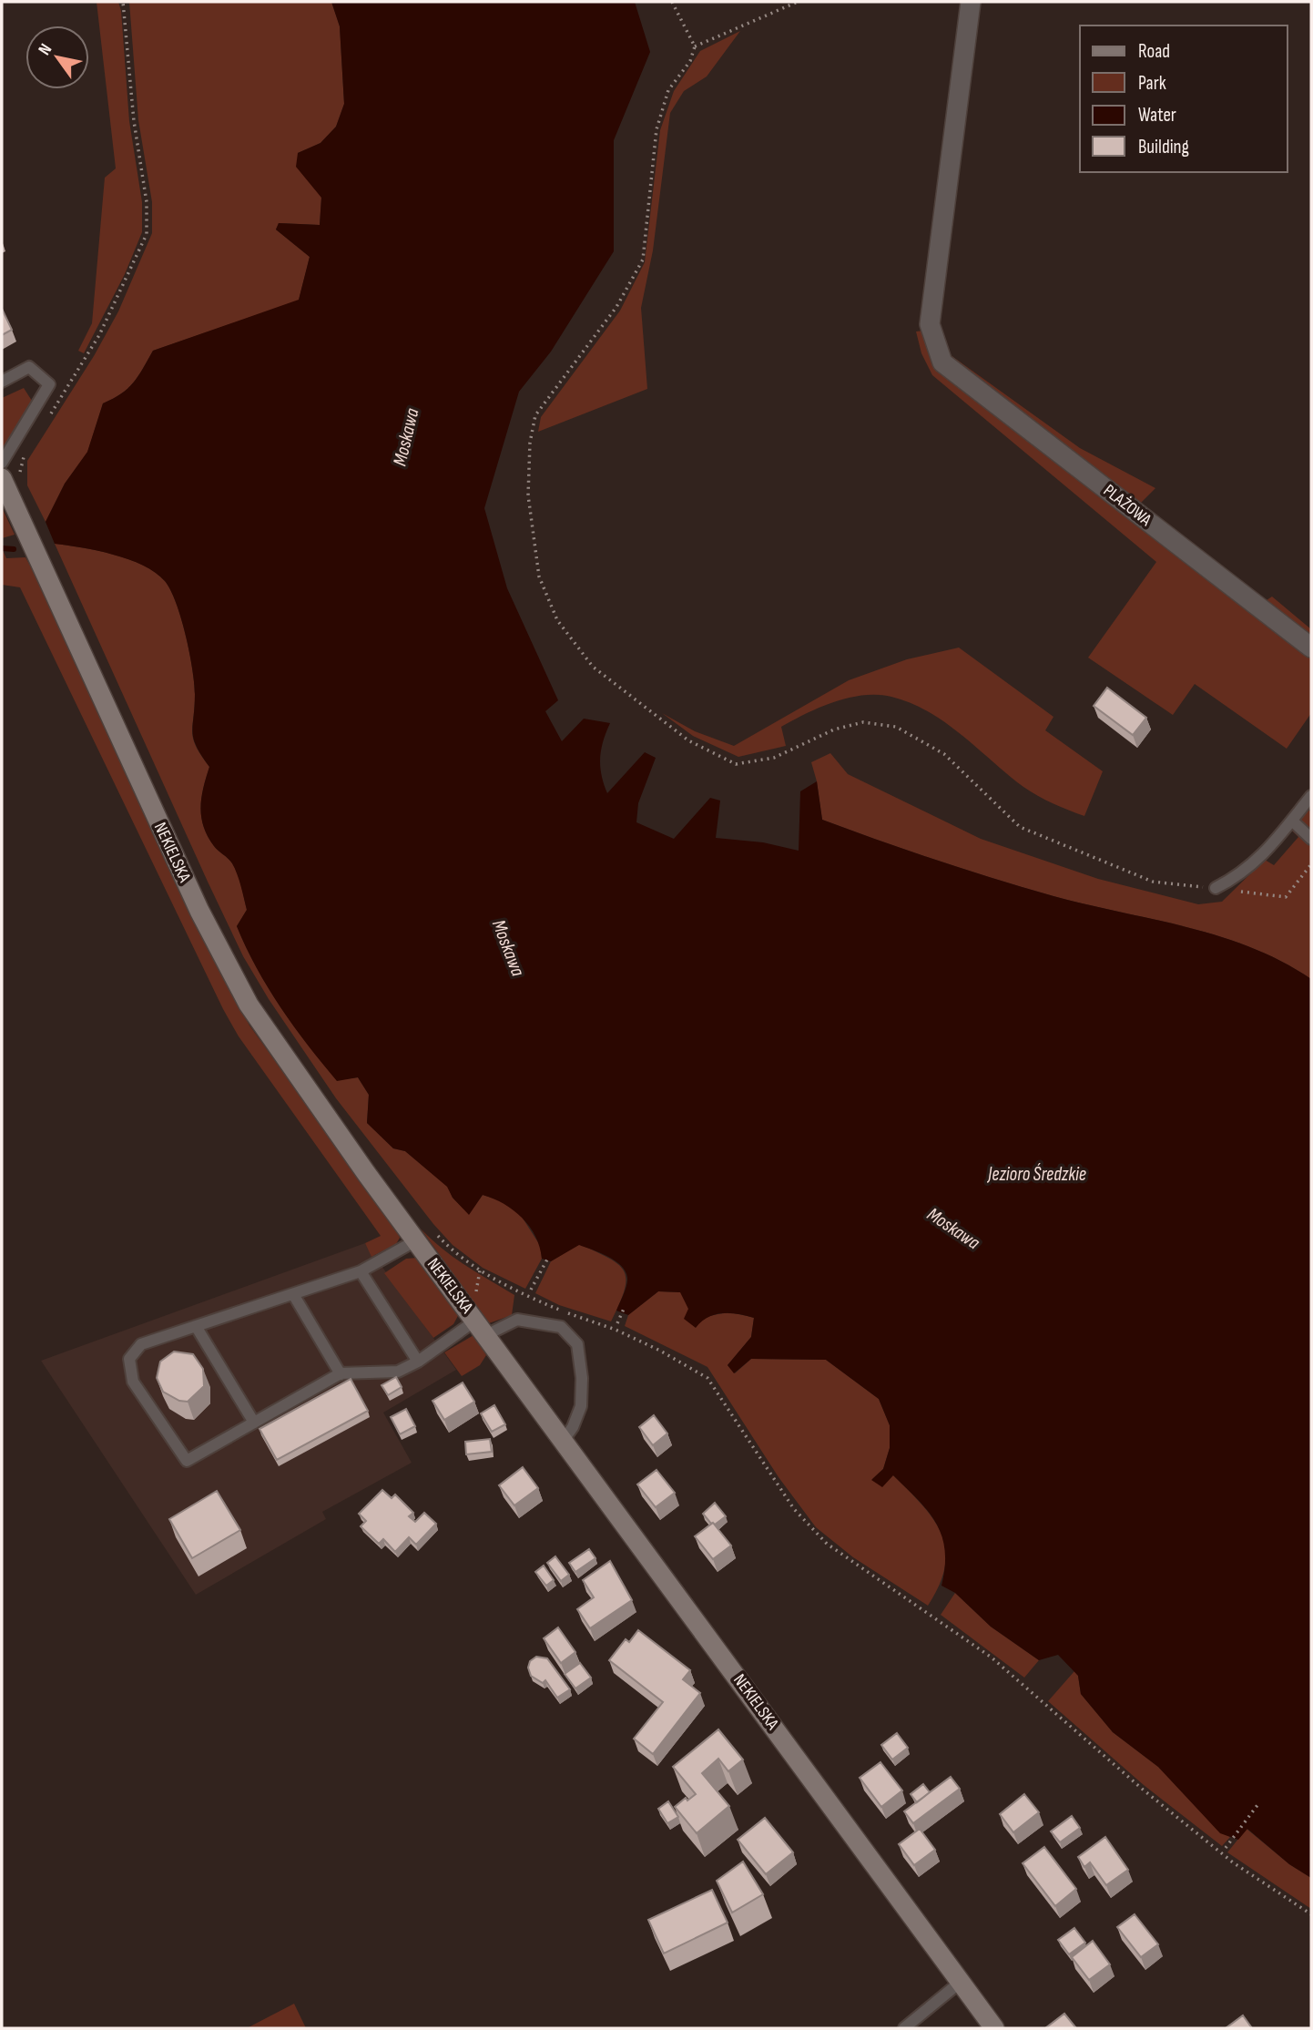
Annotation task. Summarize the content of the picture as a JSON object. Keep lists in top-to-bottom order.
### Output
{
  "streets": {
    "street": ["PLAŻOWA", "NEKIELSKA"]
  },
  "water": ["Moskawa", "Jezioro Średzkie"],
  "legend": [
    "Road",
    "Park",
    "Water",
    "Building"
  ],
  "north": "top left"
}
